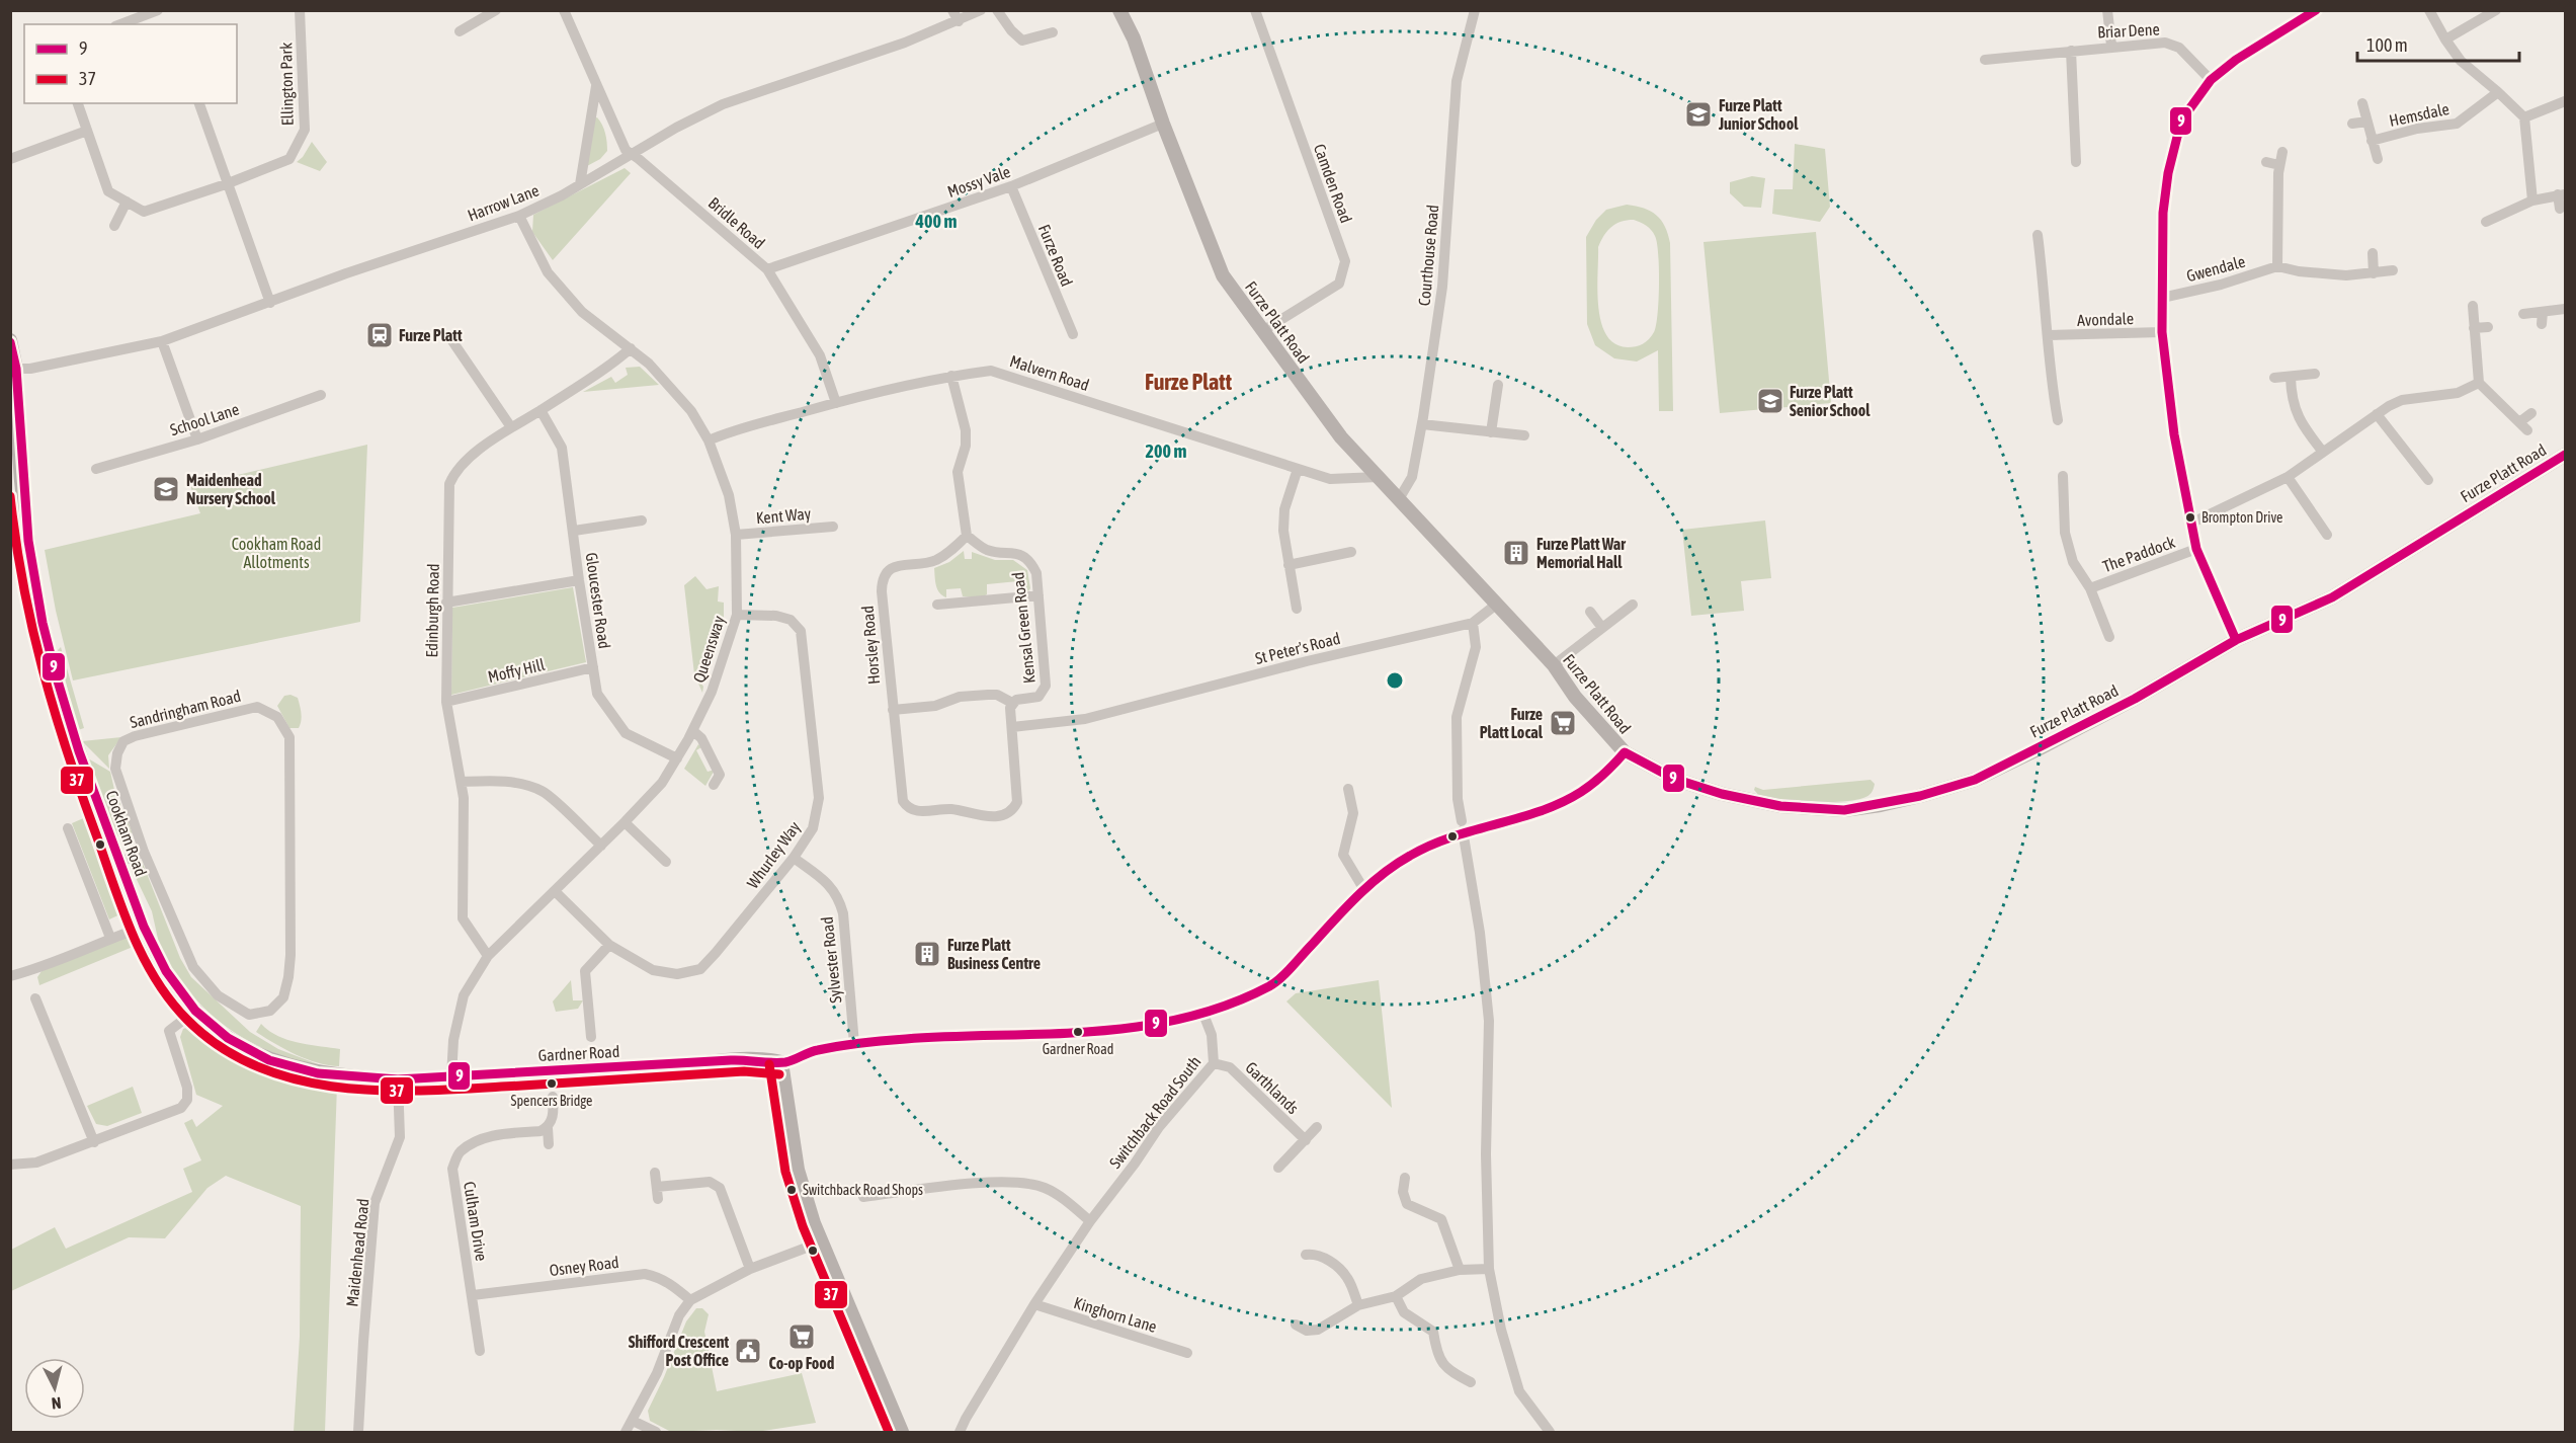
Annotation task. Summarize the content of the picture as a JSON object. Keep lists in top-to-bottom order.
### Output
{
  "streets": {
    "main road": ["Furze Platt Road", "Cookham Road", "Gardner Road"],
    "street": [
      "Briar Dene",
      "Ellington Park",
      "Hemsdale",
      "Mossy Vale",
      "Camden Road",
      "Harrow Lane",
      "Bridle Road",
      "Furze Road",
      "Courthouse Road",
      "Gwendale",
      "Avondale",
      "Malvern Road",
      "School Lane",
      "Kent Way",
      "The Paddock",
      "Gloucester Road",
      "Edinburgh Road",
      "Kensal Green Road",
      "Horsley Road",
      "St Peter's Road",
      "Queensway",
      "Moffy Hill",
      "Sandringham Road",
      "Whurley Way",
      "Sylvester Road",
      "Garthlands",
      "Switchback Road South",
      "Culham Drive",
      "Maidenhead Road",
      "Osney Road",
      "Kinghorn Lane"
    ]
  },
  "crossings": [
    ["Mossy Vale", "Bridle Road"],
    ["Mossy Vale", "Furze Road"],
    ["Mossy Vale", "Furze Platt Road"],
    ["Camden Road", "Furze Platt Road"],
    ["Harrow Lane", "Bridle Road"],
    ["Harrow Lane", "Queensway"],
    ["Harrow Lane", "Cookham Road"],
    ["Bridle Road", "Malvern Road"],
    ["Courthouse Road", "Furze Platt Road"],
    ["Furze Platt Road", "Malvern Road"],
    ["Furze Platt Road", "St Peter's Road"],
    ["Malvern Road", "Queensway"],
    ["Kent Way", "Queensway"],
    ["Gloucester Road", "Edinburgh Road"],
    ["Gloucester Road", "Queensway"],
    ["Gloucester Road", "Moffy Hill"],
    ["Edinburgh Road", "Queensway"],
    ["Edinburgh Road", "Moffy Hill"],
    ["Kensal Green Road", "Horsley Road"],
    ["Kensal Green Road", "St Peter's Road"],
    ["Queensway", "Whurley Way"],
    ["Queensway", "Gardner Road"],
    ["Cookham Road", "Gardner Road"],
    ["Whurley Way", "Sylvester Road"],
    ["Sylvester Road", "Gardner Road"],
    ["Gardner Road", "Switchback Road South"],
    ["Gardner Road", "Maidenhead Road"],
    ["Garthlands", "Switchback Road South"],
    ["Switchback Road South", "Kinghorn Lane"],
    ["Culham Drive", "Osney Road"]
  ],
  "districts": ["Furze Platt"],
  "parks": ["Cookham Road Allotments"],
  "places": {
    "school or university": ["Furze Platt Junior School", "Furze Platt Senior School", "Maidenhead Nursery School"],
    "station": ["Furze Platt"],
    "other": [
      "Brompton Drive",
      "Gardner Road",
      "Spencers Bridge",
      "Switchback Road Shops"
    ],
    "building": ["Furze Platt War Memorial Hall", "Furze Platt Business Centre"],
    "supermarket": ["Furze Platt Local", "Co-op Food"],
    "public building": ["Shifford Crescent Post Office"]
  },
  "lines": ["transit line 9", "transit line 37"],
  "legend": ["9", "37"],
  "scale_bar": "100 m",
  "north": "bottom",
  "rings": ["400 m", "200 m"]
}
